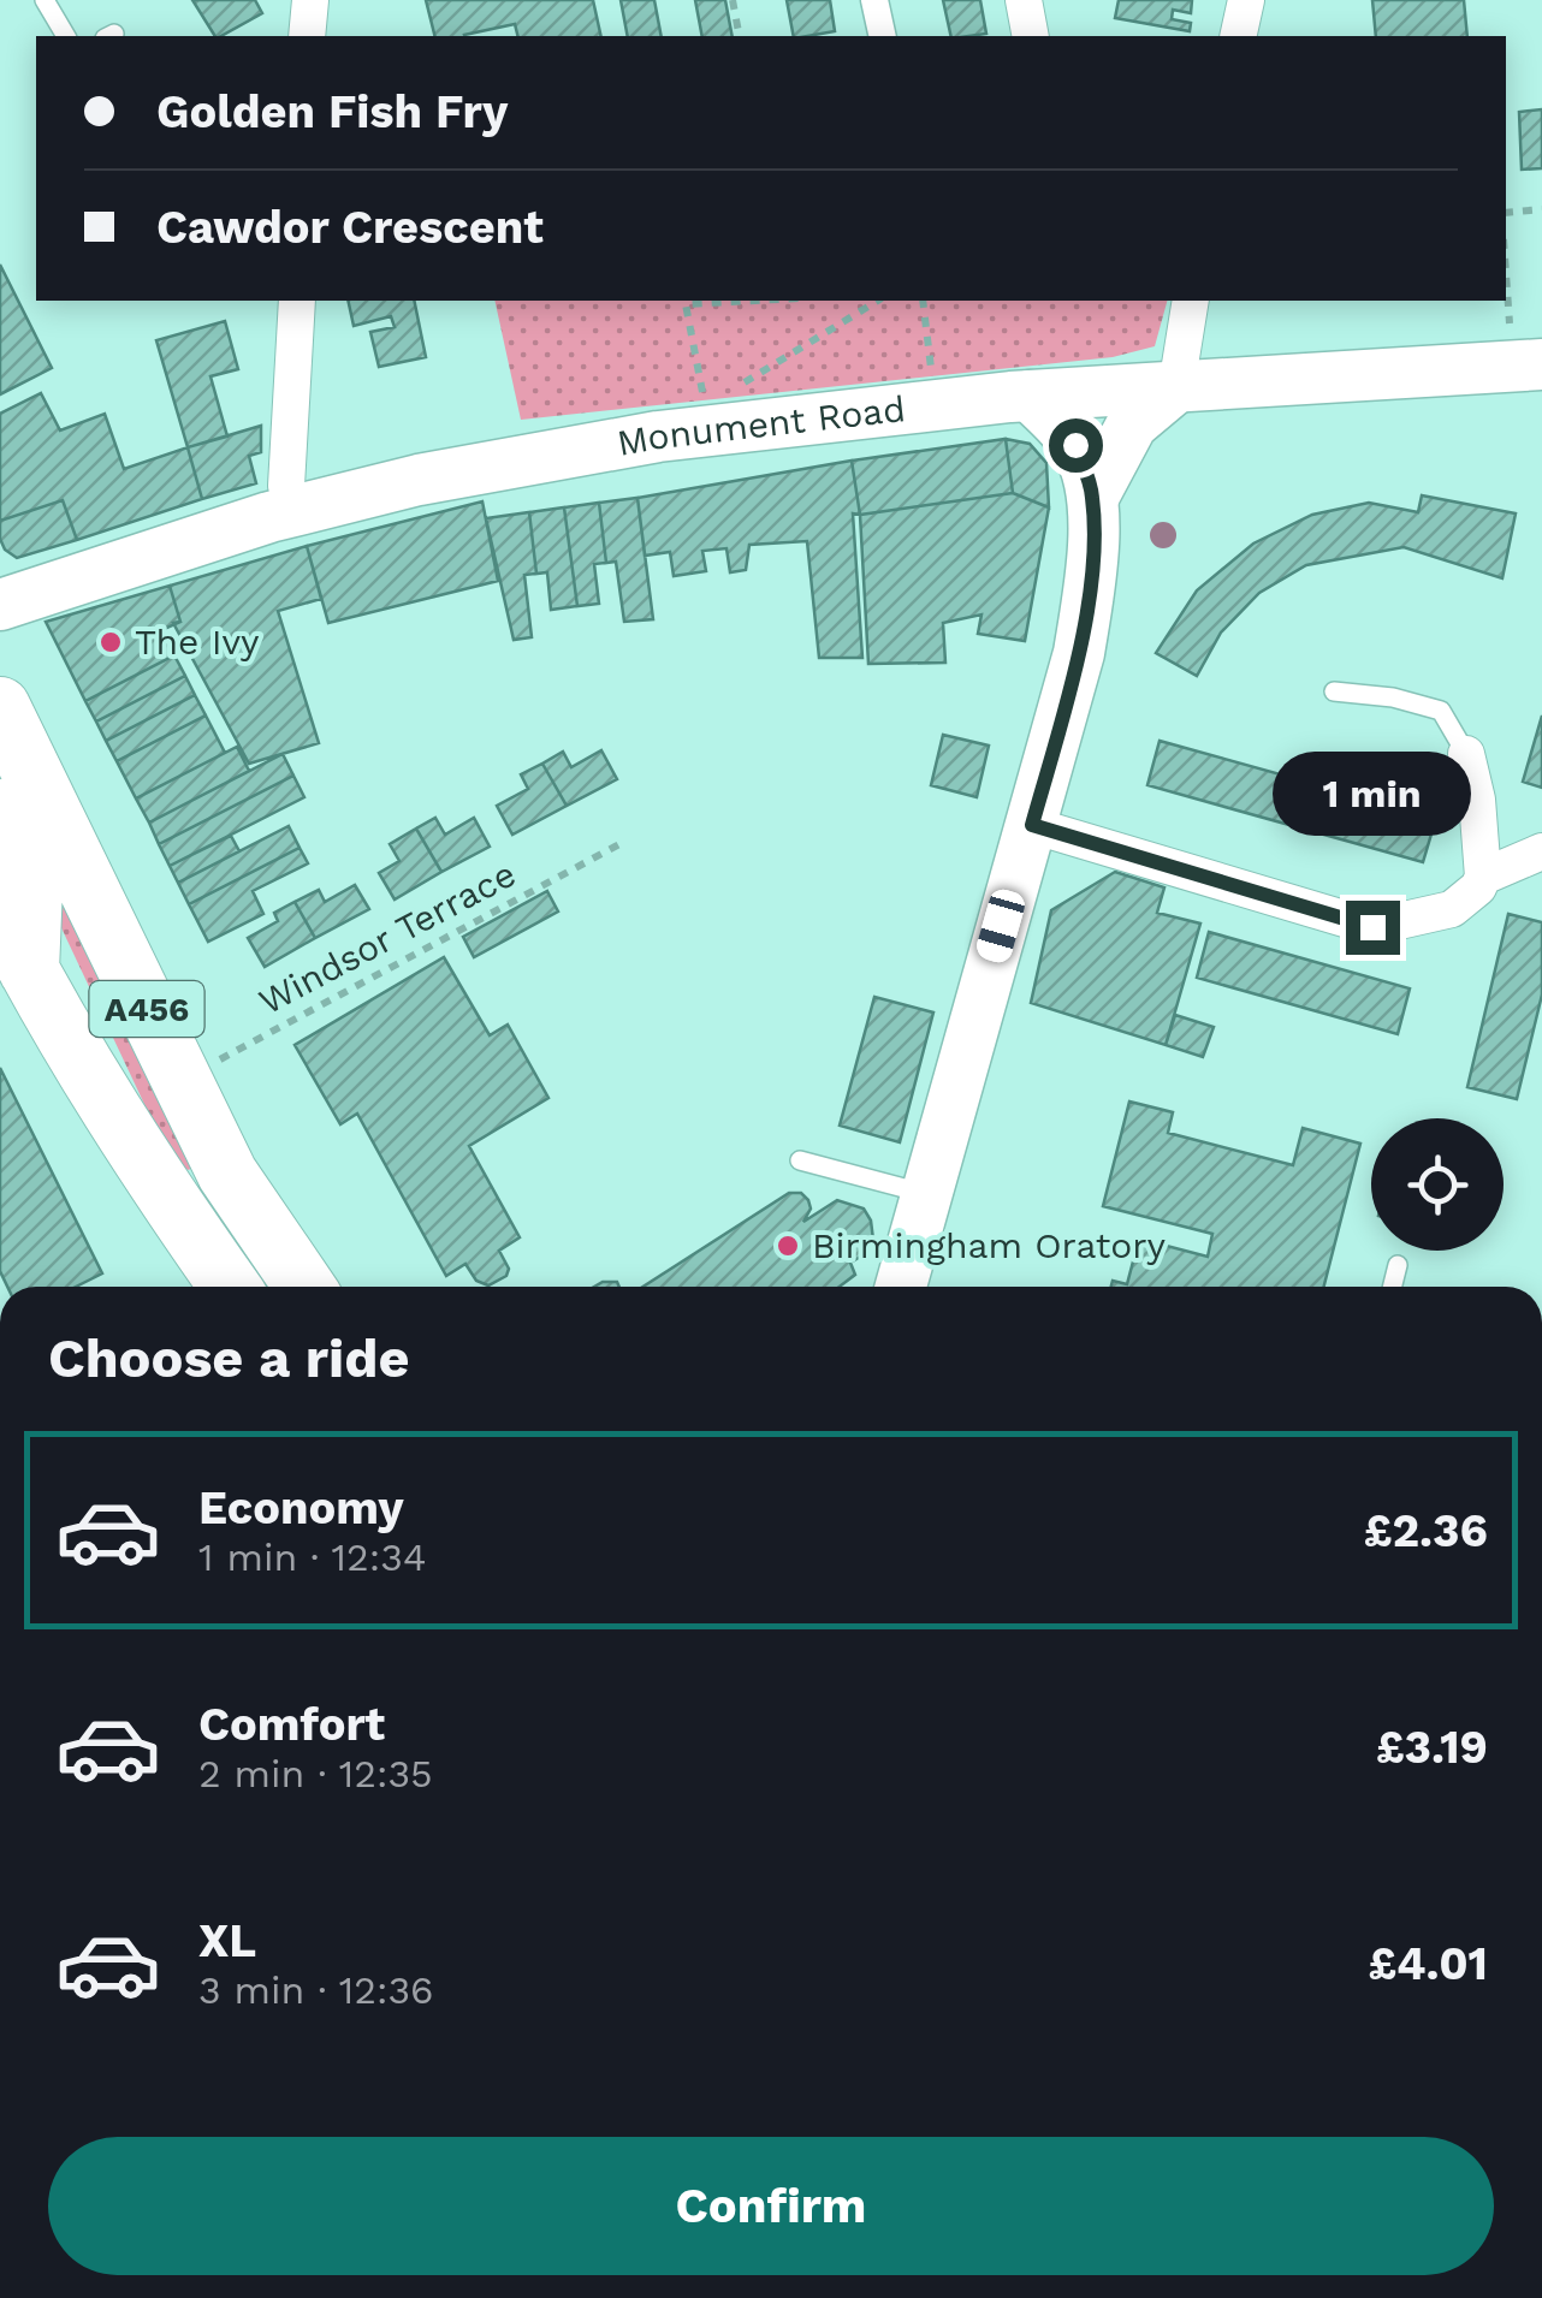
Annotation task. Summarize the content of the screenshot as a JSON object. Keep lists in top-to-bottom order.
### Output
{
  "streets": {
    "highway": ["A456"],
    "main road": ["Monument Road"],
    "path": ["Windsor Terrace"]
  },
  "crossings": [
    ["Windsor Terrace", "A456"]
  ],
  "places": ["The Ivy", "Birmingham Oratory"],
  "page": {
    "banner": ["Golden Fish Fry", "Cawdor Crescent"],
    "bubble": "1 min",
    "heading": "Choose a ride",
    "list": [
      {
        "name": "Economy",
        "note": "1 min · 12:34",
        "value": "£2.36"
      },
      {
        "name": "Comfort",
        "note": "2 min · 12:35",
        "value": "£3.19"
      },
      {
        "name": "XL",
        "note": "3 min · 12:36",
        "value": "£4.01"
      }
    ],
    "buttons": "Confirm"
  }
}
